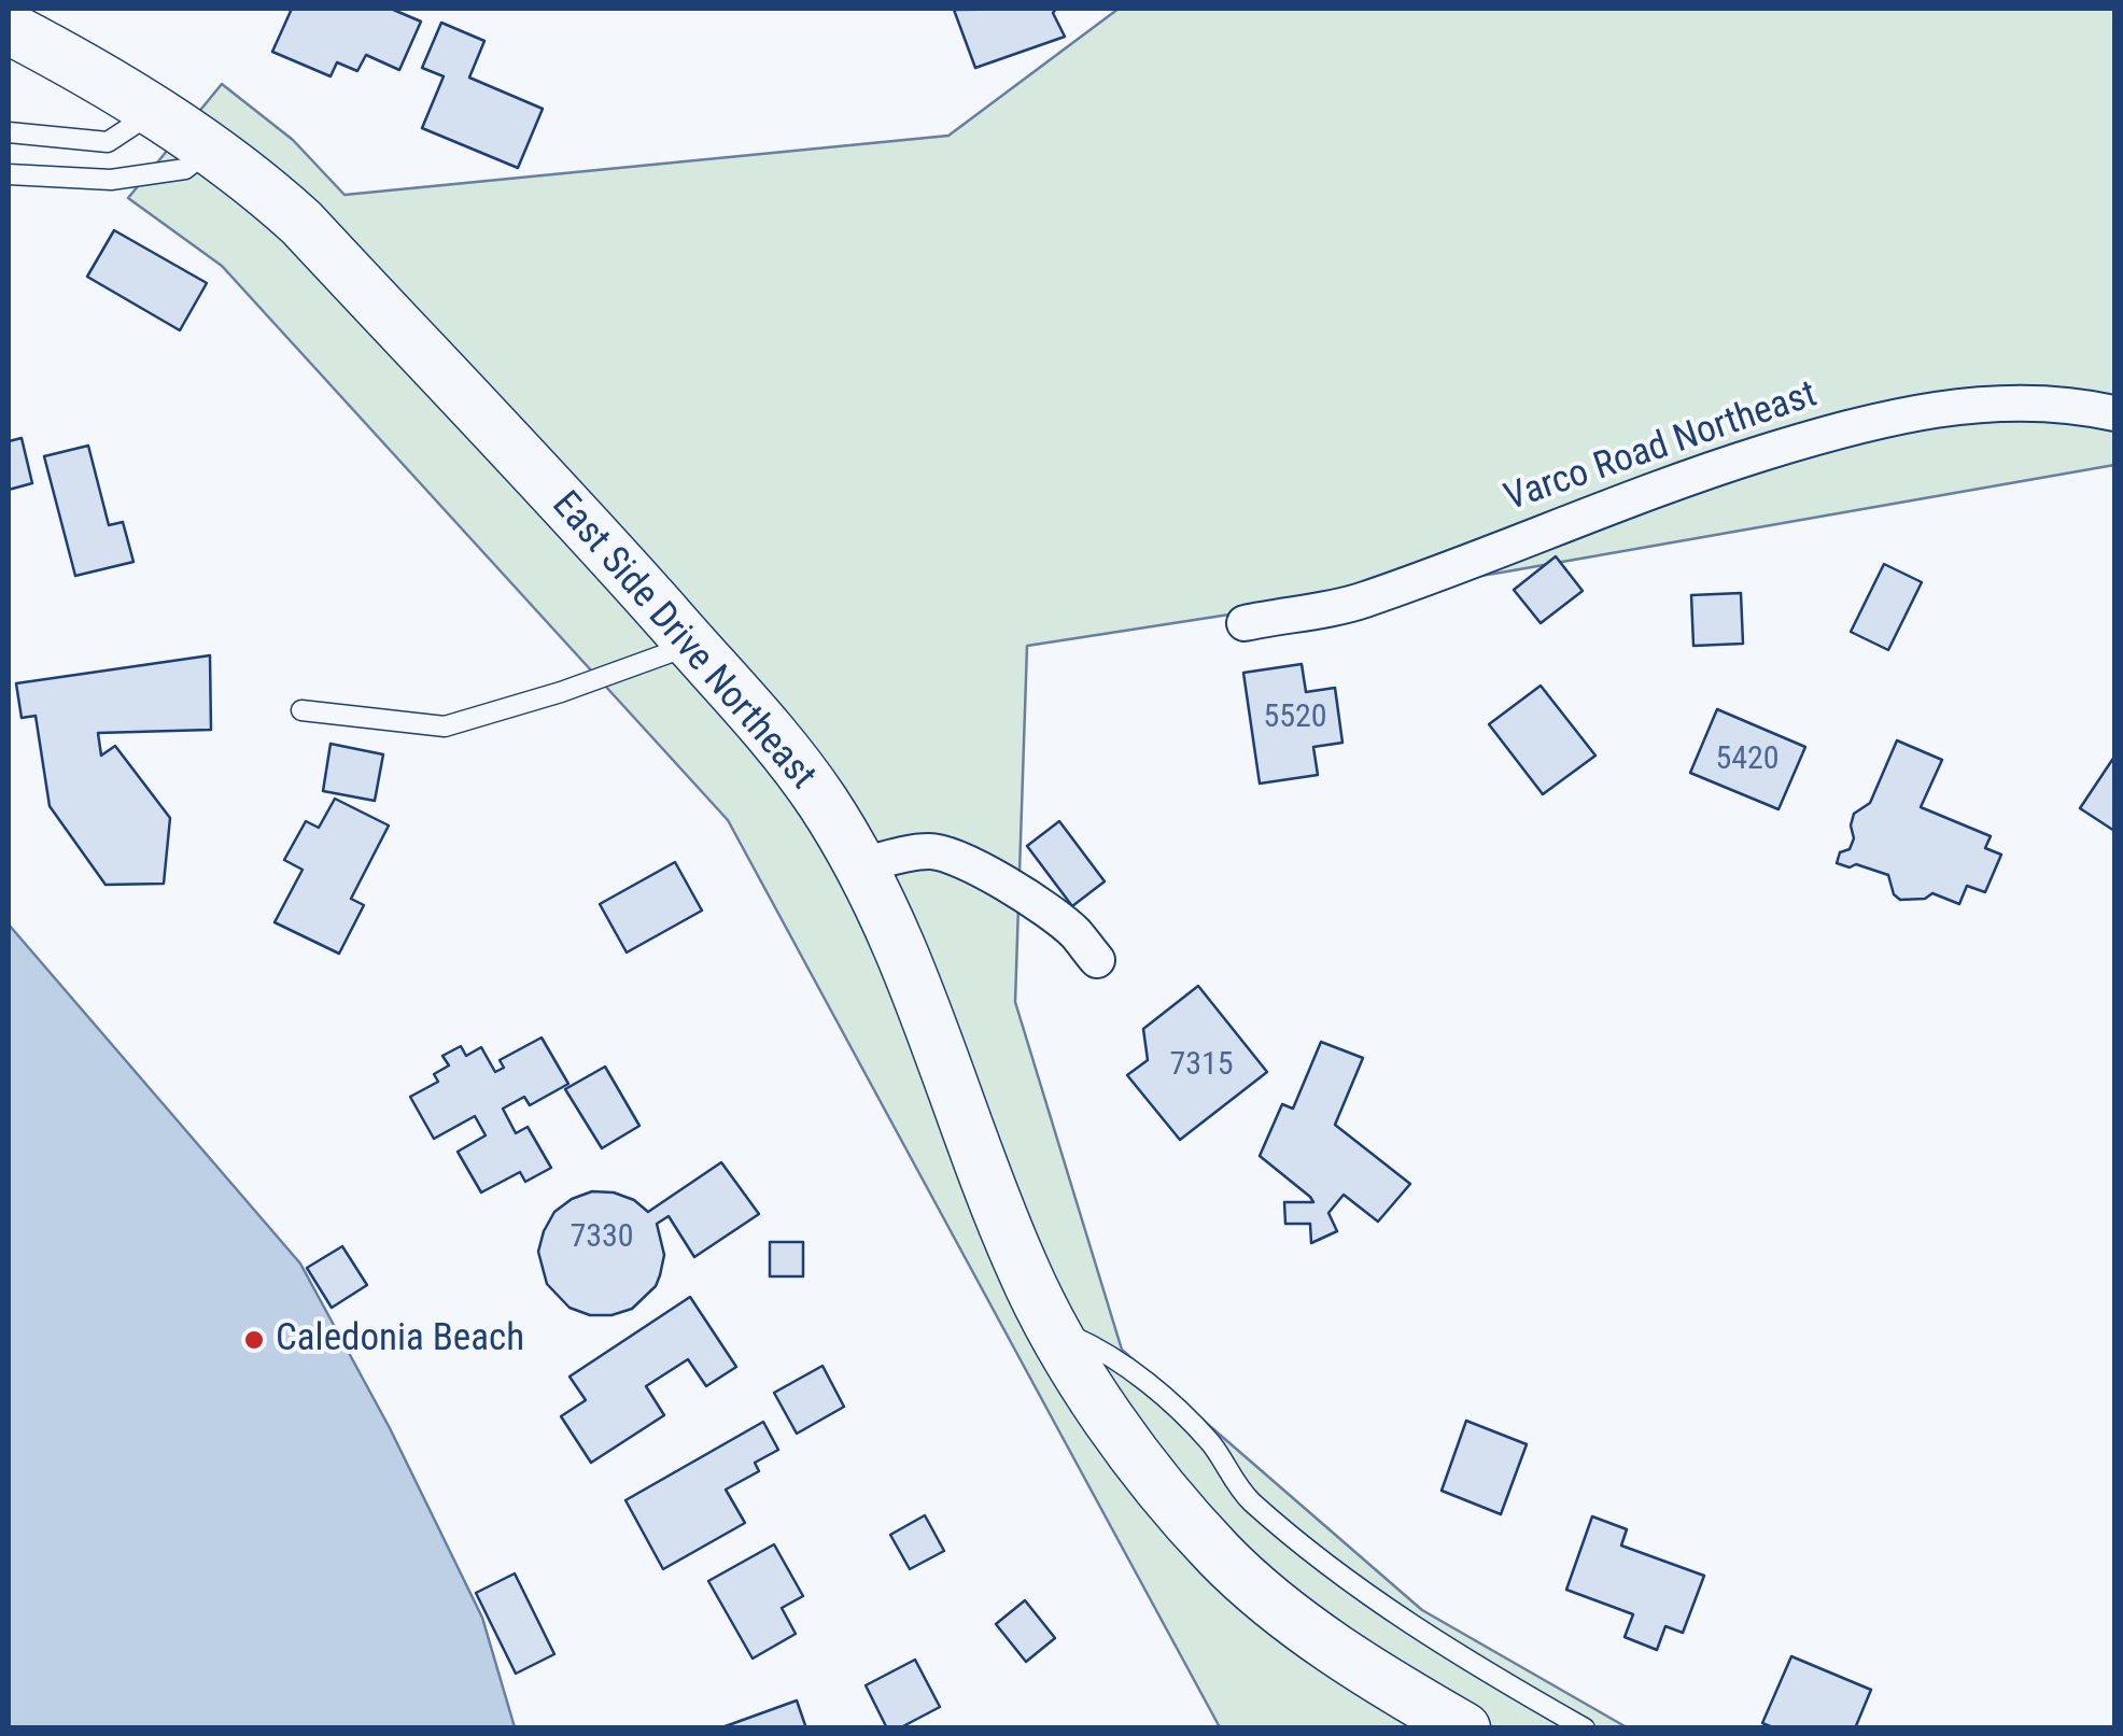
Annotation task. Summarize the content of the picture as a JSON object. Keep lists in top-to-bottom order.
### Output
{
  "streets": {
    "main road": ["East Side Drive Northeast"],
    "street": ["Varco Road Northeast"]
  },
  "places": ["Caledonia Beach"],
  "house_numbers": [
    "5520",
    "5420",
    "7315",
    "7330"
  ]
}
